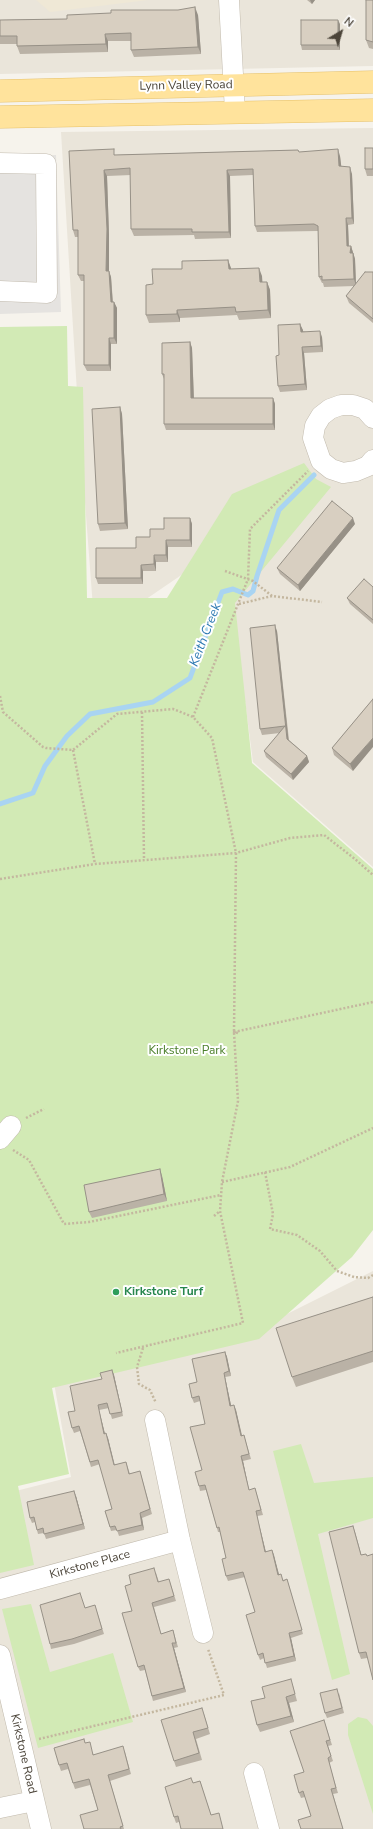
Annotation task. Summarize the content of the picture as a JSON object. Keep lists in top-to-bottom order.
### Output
{
  "streets": {
    "main road": ["Lynn Valley Road"],
    "street": ["Kirkstone Place", "Kirkstone Road"]
  },
  "water": ["Keith Creek"],
  "parks": ["Kirkstone Park"],
  "places": ["Kirkstone Turf"],
  "north": "top right"
}
